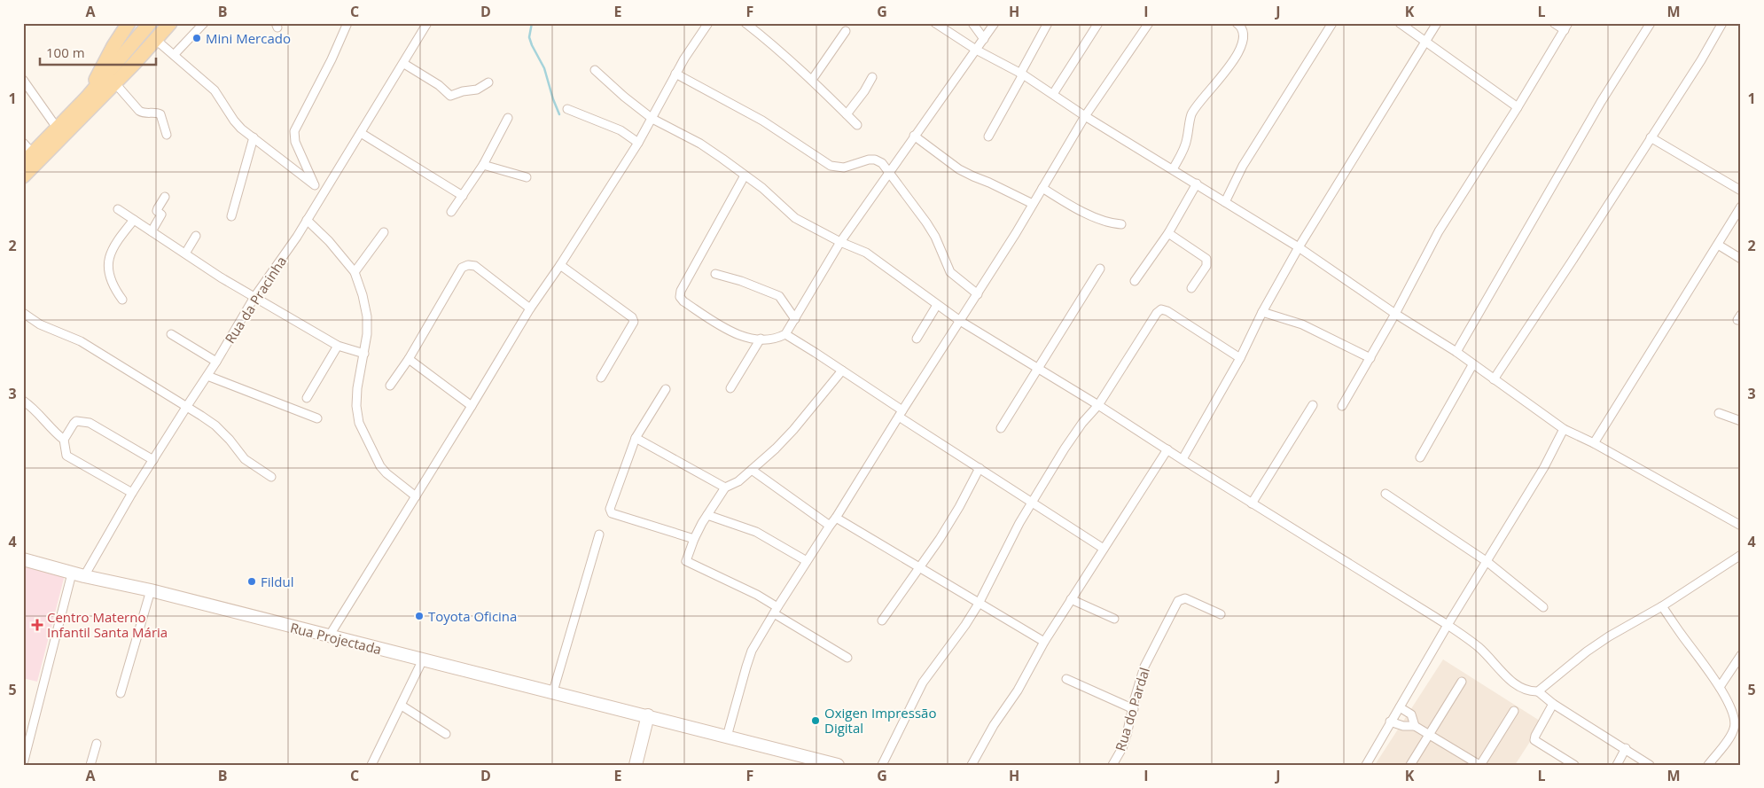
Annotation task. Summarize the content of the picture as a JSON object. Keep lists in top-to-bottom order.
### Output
{
  "streets": {
    "main road": ["Rua Projectada"],
    "street": ["Rua da Pracinha", "Rua do Pardal"]
  },
  "crossings": [
    ["Rua da Pracinha", "Rua Projectada"]
  ],
  "places": {
    "other": [
      "Mini Mercado",
      "Fildul",
      "Toyota Oficina",
      "Oxigen Impressão Digital"
    ],
    "health": ["Centro Materno Infantil Santa Mária"]
  },
  "scale_bar": "100 m",
  "grid": {
    "columns": [
      "A",
      "B",
      "C",
      "D",
      "E",
      "F",
      "G",
      "H",
      "I",
      "J",
      "K",
      "L",
      "M"
    ],
    "rows": [
      "1",
      "2",
      "3",
      "4",
      "5"
    ]
  }
}
